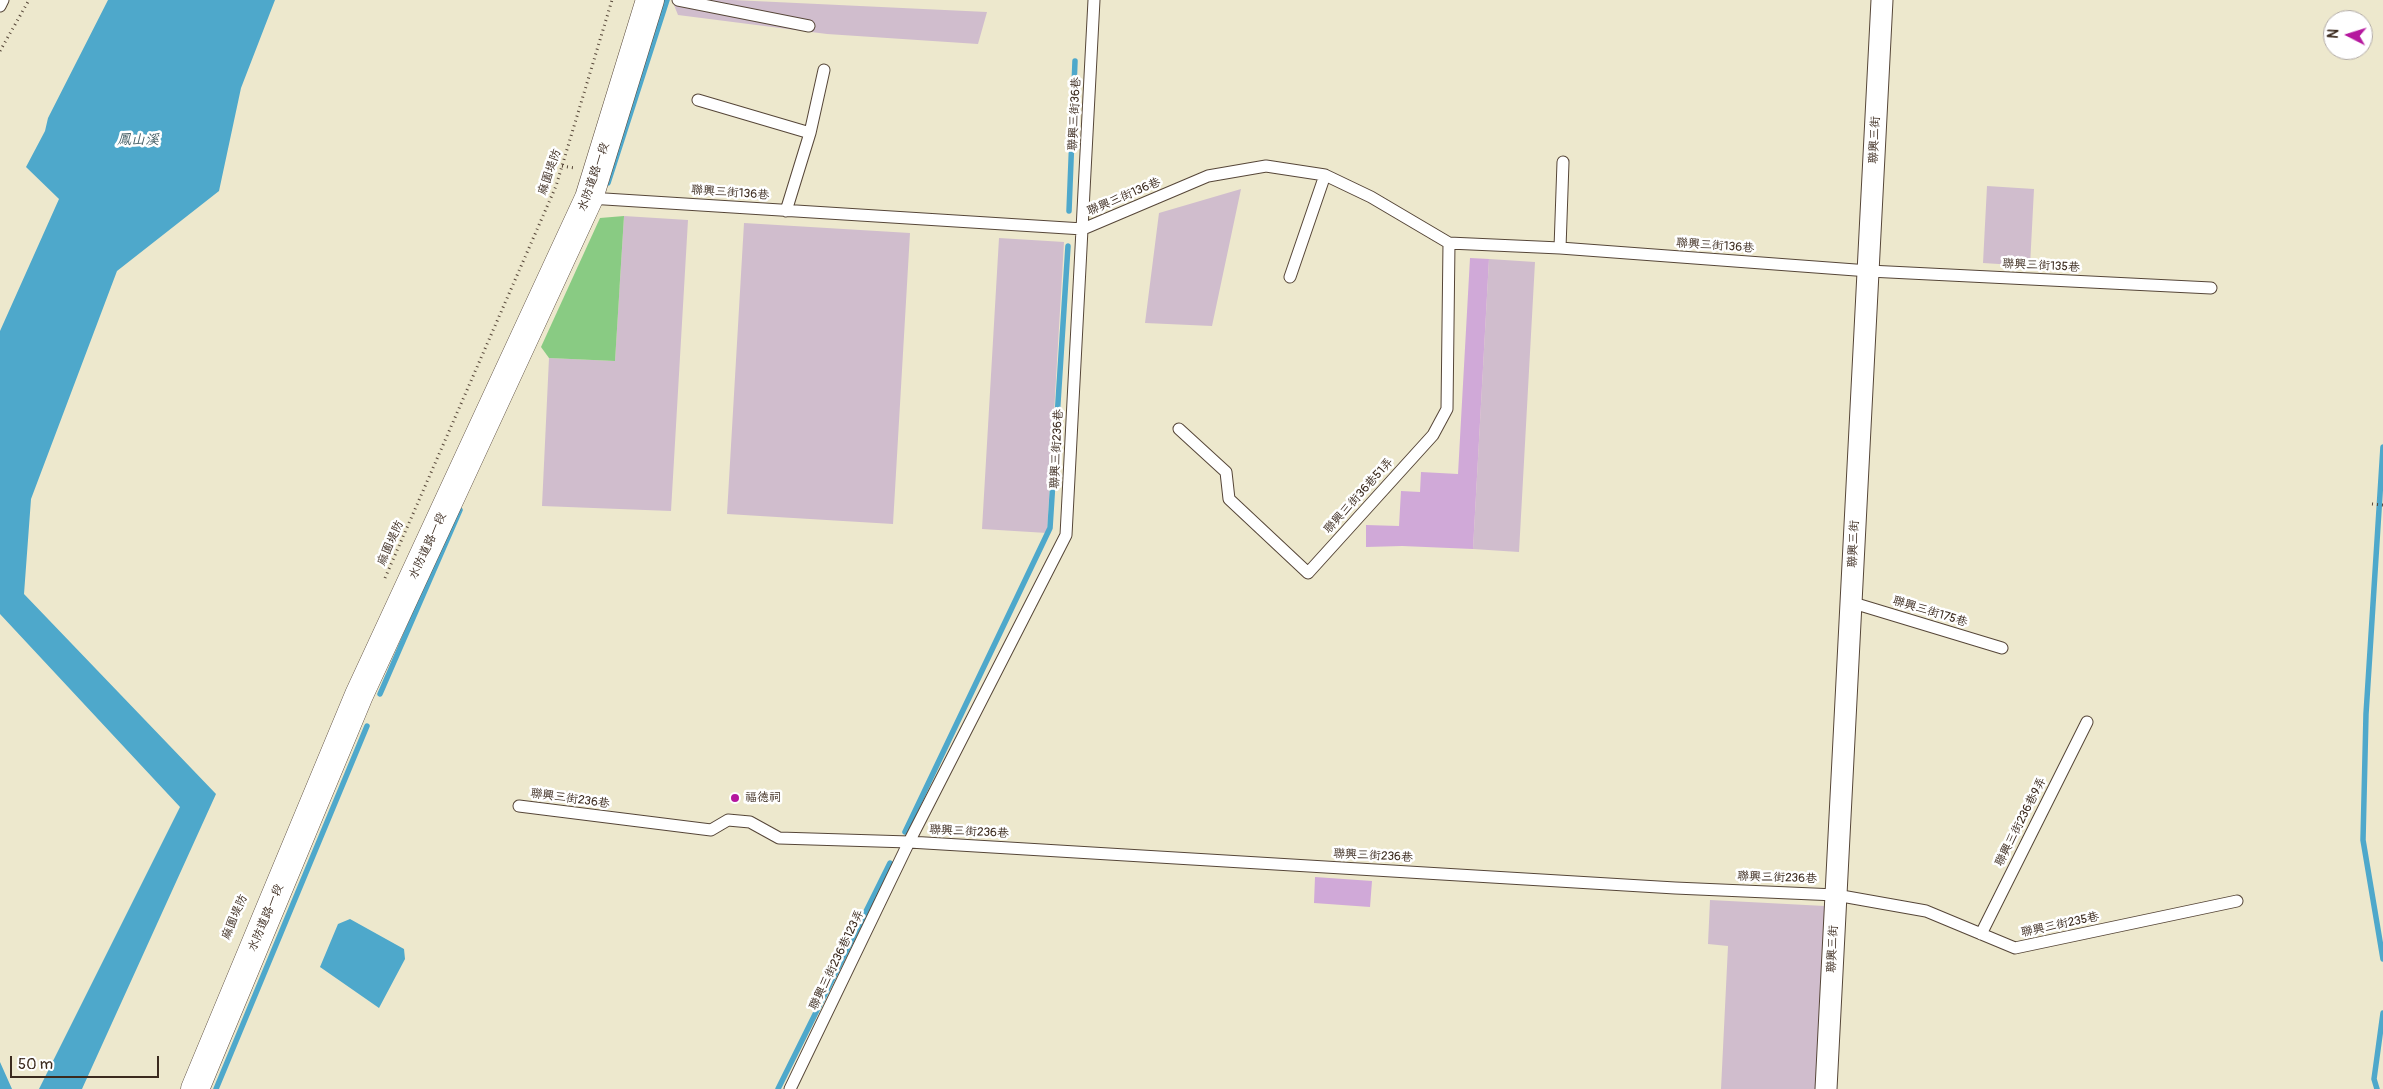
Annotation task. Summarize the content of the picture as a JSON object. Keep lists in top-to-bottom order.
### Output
{
  "streets": {
    "street": ["聯興三街", "水防道路一段"],
    "lane": [
      "聯興三街36巷",
      "聯興三街136巷",
      "聯興三街135巷",
      "聯興三街236巷",
      "聯興三街36巷51弄",
      "聯興三街175巷",
      "聯興三街236巷9弄",
      "聯興三街235巷",
      "聯興三街236巷123弄"
    ],
    "path": ["麻園堤防"]
  },
  "crossings": [
    ["聯興三街36巷", "聯興三街136巷"],
    ["聯興三街36巷", "聯興三街236巷"],
    ["聯興三街", "聯興三街136巷"],
    ["聯興三街", "聯興三街135巷"],
    ["聯興三街", "聯興三街236巷"],
    ["聯興三街", "聯興三街175巷"],
    ["聯興三街", "聯興三街235巷"],
    ["水防道路一段", "聯興三街136巷"],
    ["聯興三街136巷", "聯興三街135巷"],
    ["聯興三街136巷", "聯興三街236巷"],
    ["聯興三街136巷", "聯興三街36巷51弄"],
    ["聯興三街236巷", "聯興三街235巷"],
    ["聯興三街236巷", "聯興三街236巷123弄"],
    ["聯興三街236巷9弄", "聯興三街235巷"]
  ],
  "water": ["鳳山溪"],
  "places": ["福德祠"],
  "scale_bar": "50 m",
  "north": "left"
}
